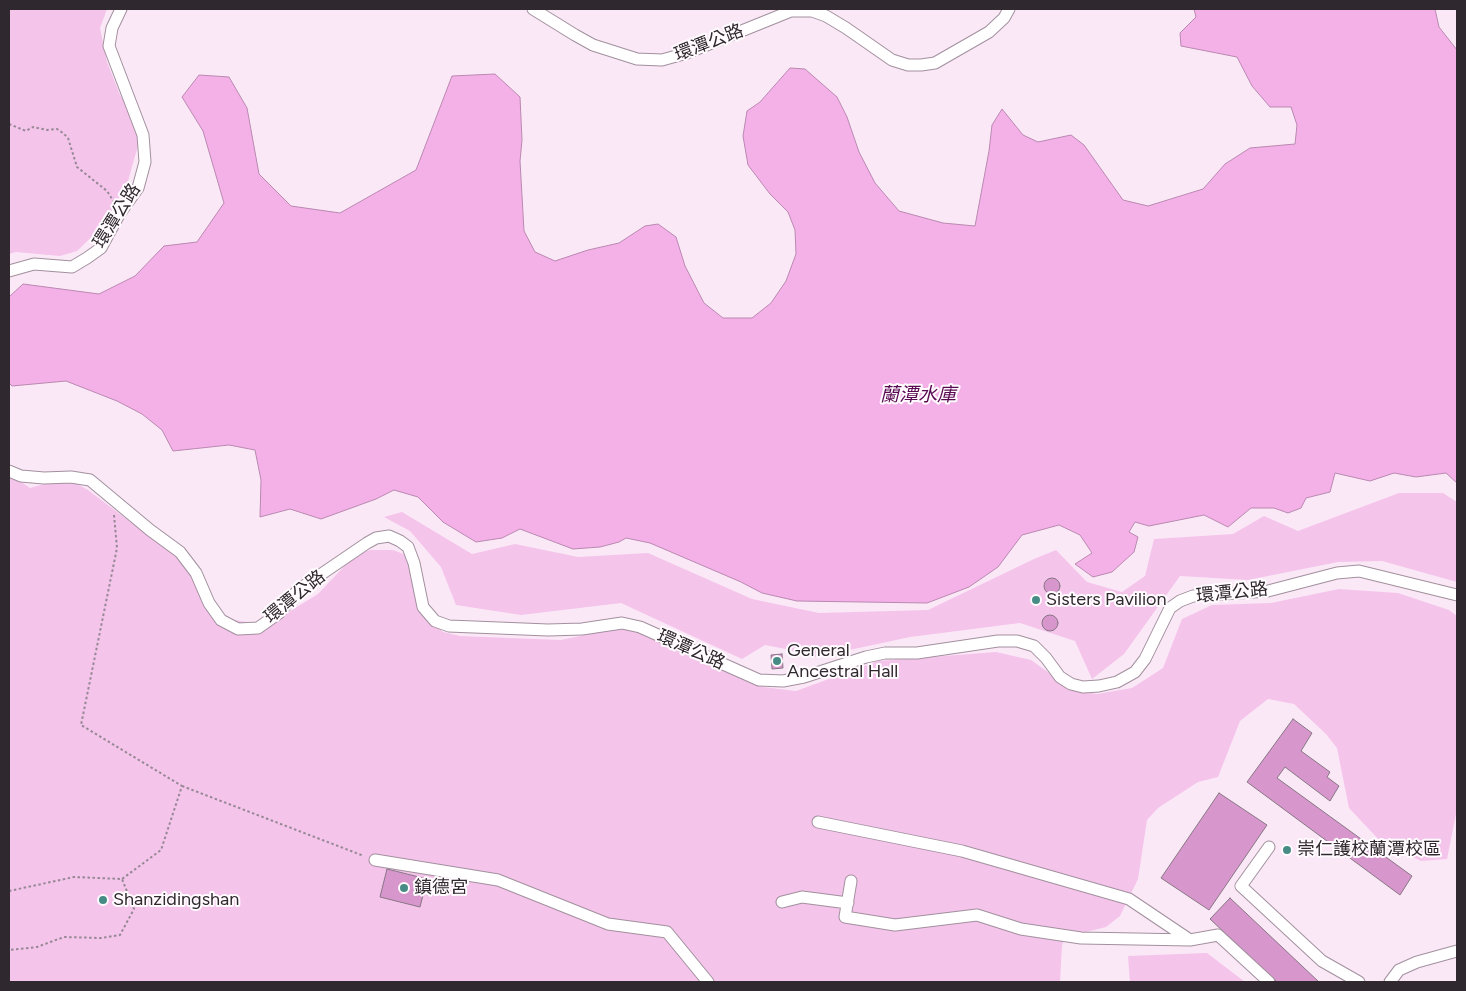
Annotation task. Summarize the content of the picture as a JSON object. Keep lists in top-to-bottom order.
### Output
{
  "streets": {
    "street": ["環潭公路"]
  },
  "water": ["蘭潭水庫"],
  "places": [
    "Sisters Pavilion",
    "General Ancestral Hall",
    "崇仁護校蘭潭校區",
    "鎮德宮",
    "Shanzidingshan"
  ]
}
